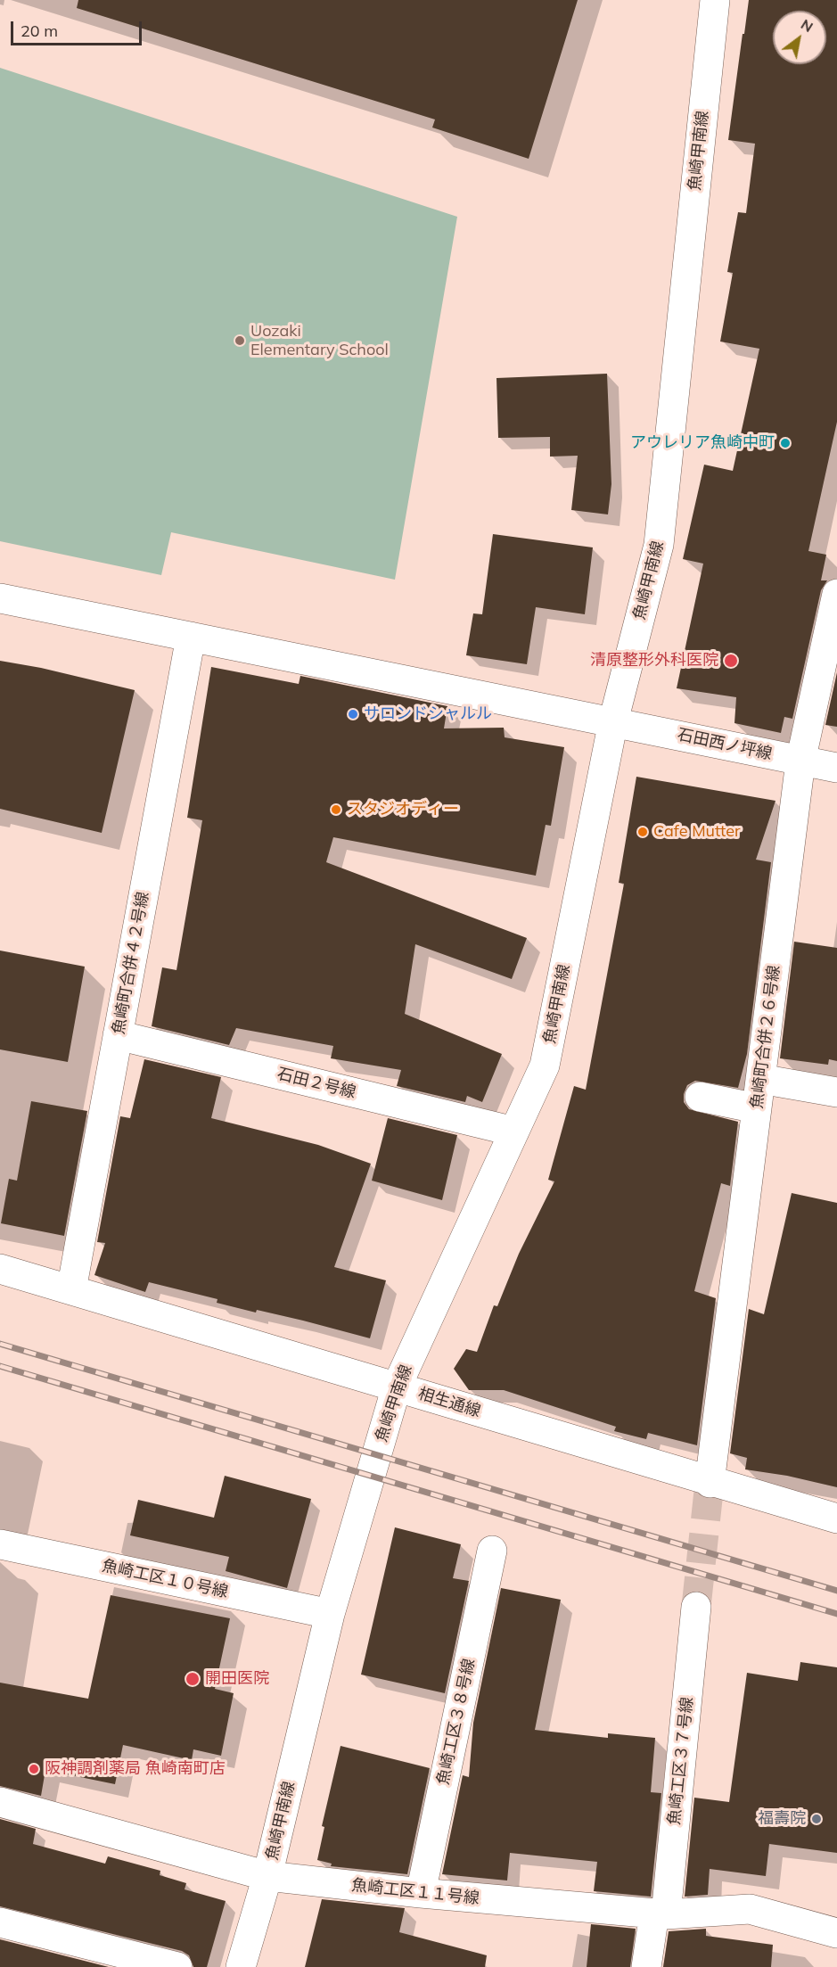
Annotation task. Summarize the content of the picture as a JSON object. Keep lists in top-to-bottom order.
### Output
{
  "streets": {
    "street": [
      "魚崎甲南線",
      "石田西ノ坪線",
      "魚崎町合併４２号線",
      "魚崎町合併２６号線",
      "石田２号線",
      "相生通線",
      "魚崎工区１０号線",
      "魚崎工区３８号線",
      "魚崎工区３７号線",
      "魚崎工区１１号線"
    ]
  },
  "crossings": [
    ["魚崎甲南線", "石田西ノ坪線"],
    ["魚崎甲南線", "石田２号線"],
    ["魚崎甲南線", "相生通線"],
    ["魚崎甲南線", "魚崎工区１０号線"],
    ["魚崎甲南線", "魚崎工区１１号線"],
    ["石田西ノ坪線", "魚崎町合併４２号線"],
    ["石田西ノ坪線", "魚崎町合併２６号線"],
    ["魚崎町合併４２号線", "石田２号線"],
    ["魚崎町合併４２号線", "相生通線"],
    ["魚崎町合併２６号線", "相生通線"],
    ["魚崎工区３８号線", "魚崎工区１１号線"],
    ["魚崎工区３７号線", "魚崎工区１１号線"]
  ],
  "places": [
    "Uozaki Elementary School",
    "アウレリア魚崎中町",
    "清原整形外科医院",
    "サロンドシャルル",
    "スタジオディー",
    "Cafe Mutter",
    "開田医院",
    "阪神調剤薬局 魚崎南町店",
    "福壽院"
  ],
  "scale_bar": "20 m",
  "north": "top right"
}
